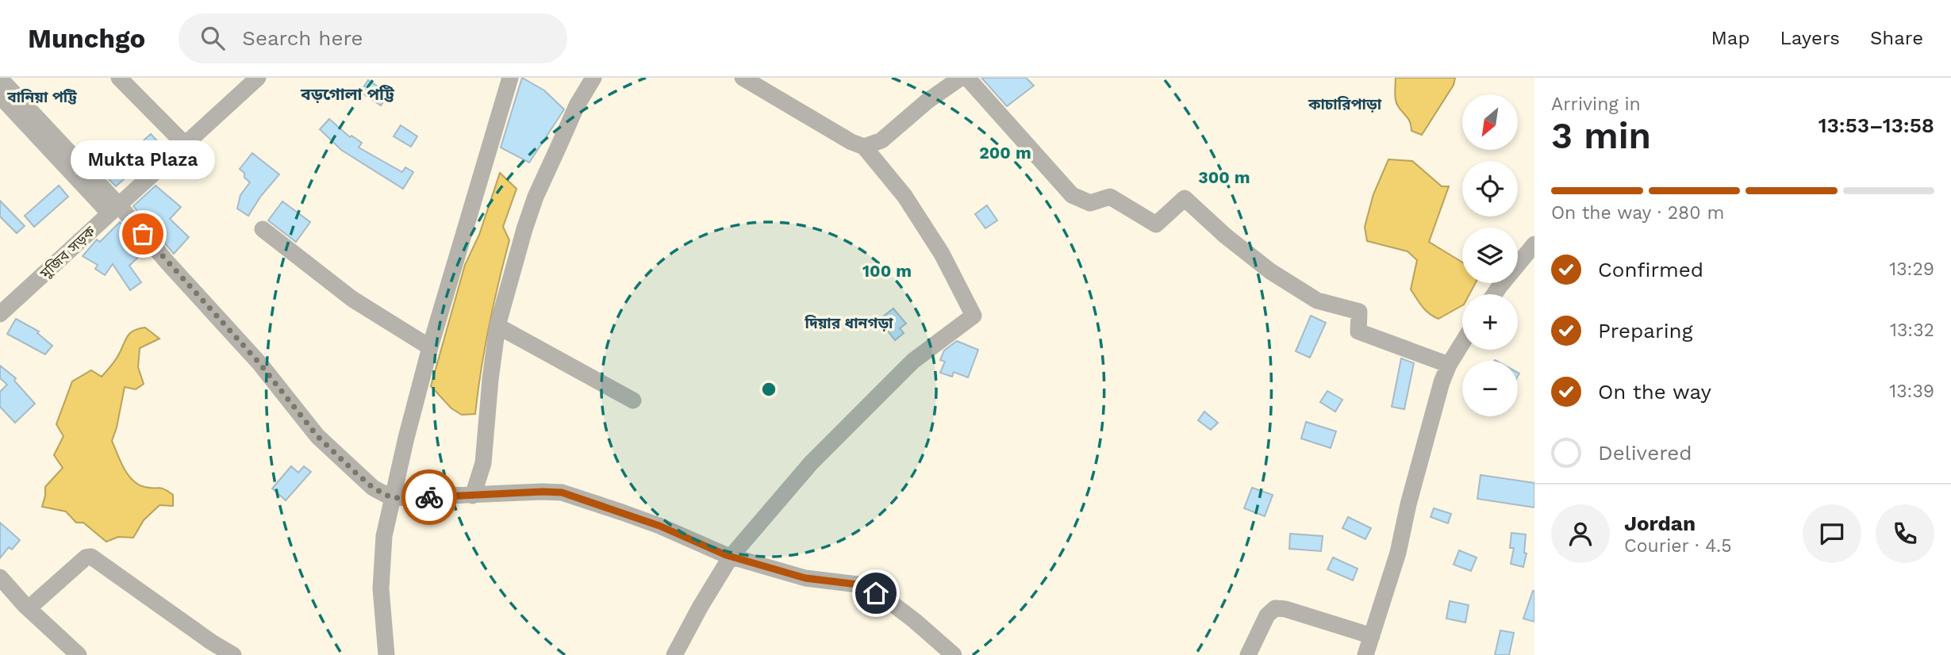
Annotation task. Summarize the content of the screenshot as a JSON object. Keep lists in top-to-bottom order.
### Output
{
  "streets": {
    "street": ["মুজিব সড়ক"]
  },
  "districts": [
    "বড়গোলা পট্টি",
    "বানিয়া পট্টি",
    "কাচারিপাড়া",
    "দিয়ার ধানগড়া"
  ],
  "places": ["Mukta Plaza"],
  "north": "bottom left",
  "page": {
    "header": "Munchgo",
    "search": "Search here",
    "nav": ["Map", "Layers", "Share"],
    "heading": ["3 min", "Arriving in", "13:53–13:58"],
    "panel": ["Jordan", "Courier · 4.5"],
    "map_buttons": ["+", "−"],
    "bubble": "Mukta Plaza",
    "bar": "On the way · 280 m",
    "list": [
      ["Confirmed", "13:29"],
      ["Preparing", "13:32"],
      ["On the way", "13:39"],
      "Delivered"
    ]
  },
  "rings": ["200 m", "300 m", "100 m"]
}
